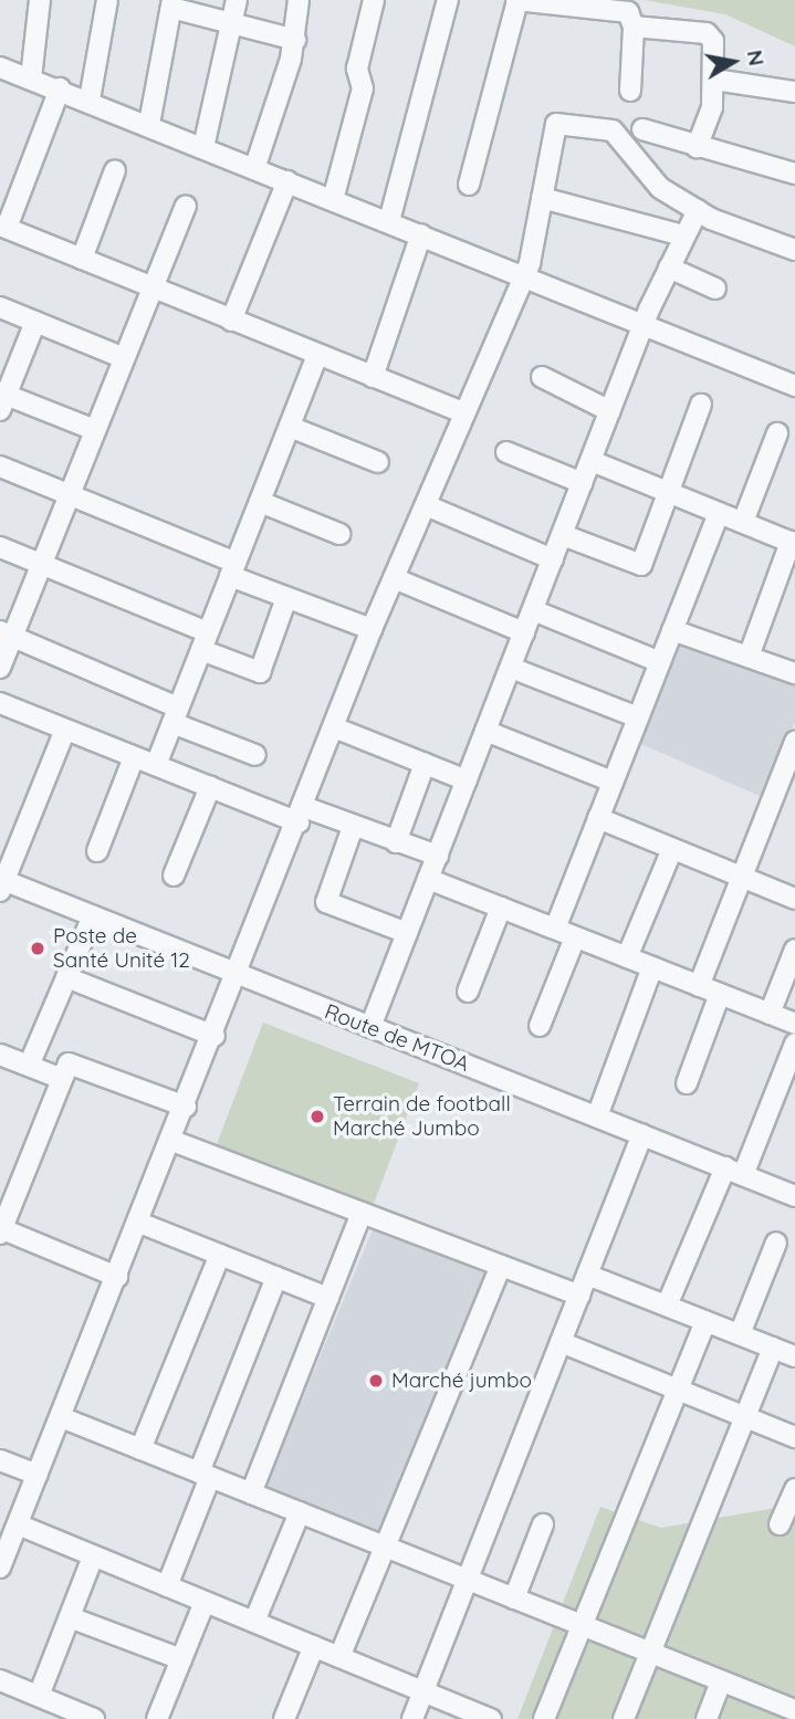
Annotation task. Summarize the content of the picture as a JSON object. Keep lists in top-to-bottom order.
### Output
{
  "streets": {
    "street": ["Route de MTOA"]
  },
  "places": ["Poste de Santé Unité 12", "Terrain de football Marché Jumbo", "Marché jumbo"],
  "north": "right"
}
